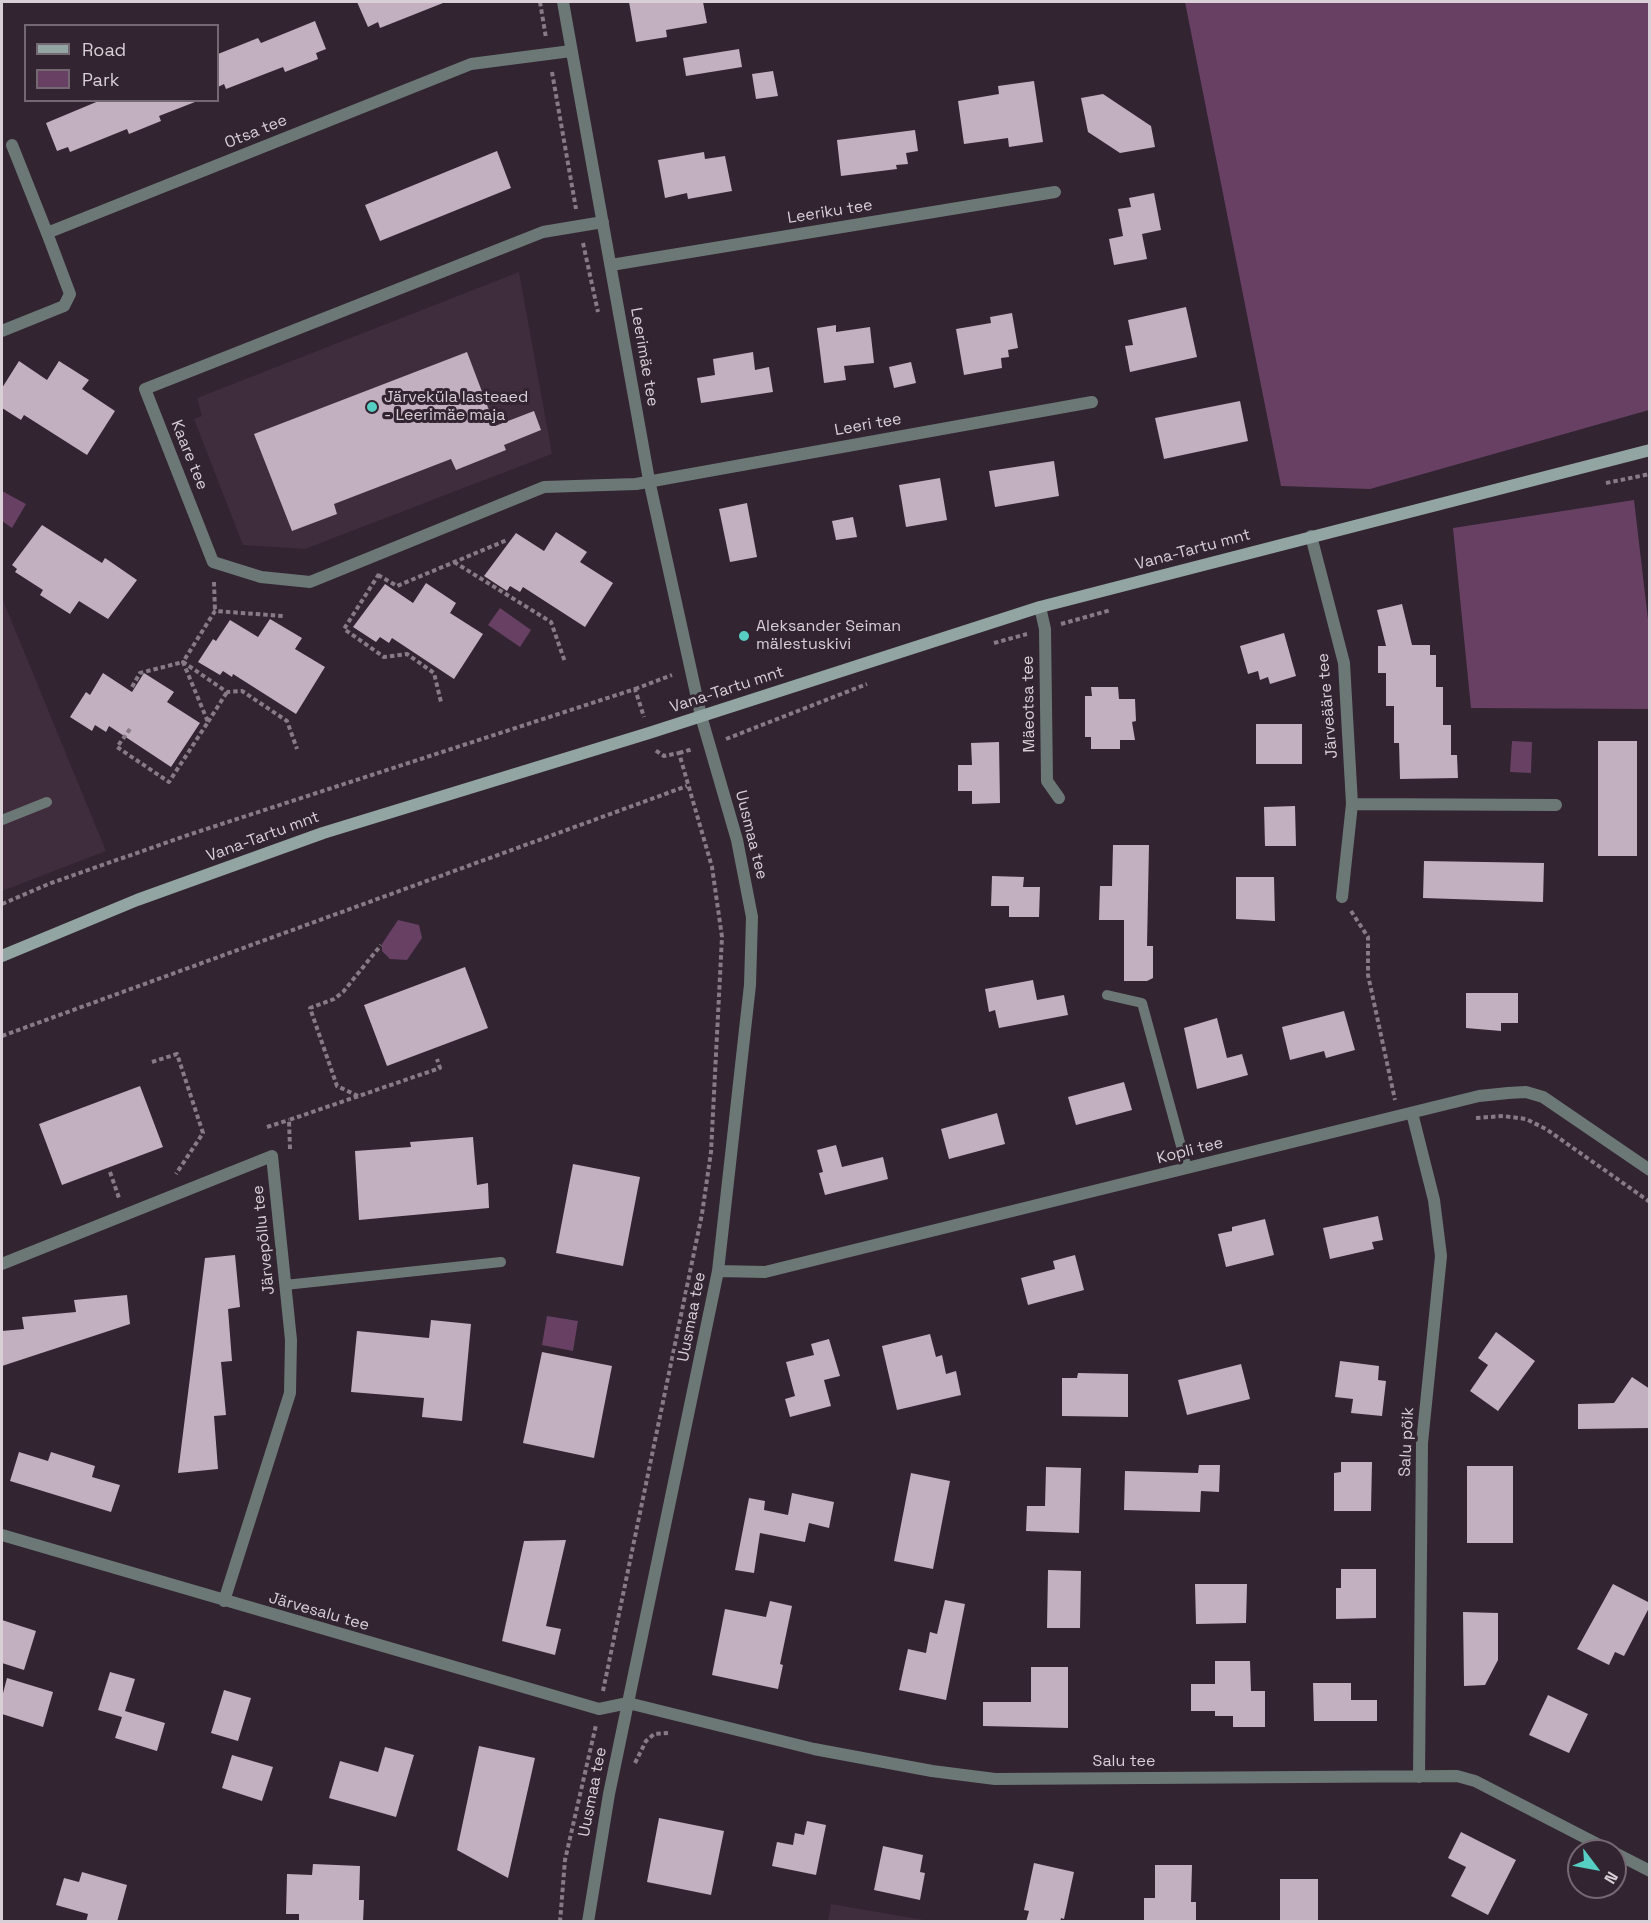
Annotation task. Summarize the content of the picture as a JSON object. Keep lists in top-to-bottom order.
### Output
{
  "streets": {
    "street": [
      "Otsa tee",
      "Leeriku tee",
      "Leerimäe tee",
      "Leeri tee",
      "Kaare tee",
      "Vana-Tartu mnt",
      "Mäeotsa tee",
      "Järveääre tee",
      "Uusmaa tee",
      "Kopli tee",
      "Järvepõllu tee",
      "Salu põik",
      "Järvesalu tee",
      "Salu tee"
    ]
  },
  "crossings": [
    ["Otsa tee", "Leerimäe tee"],
    ["Leeriku tee", "Leerimäe tee"],
    ["Leerimäe tee", "Leeri tee"],
    ["Leerimäe tee", "Kaare tee"],
    ["Leerimäe tee", "Vana-Tartu mnt"],
    ["Leerimäe tee", "Uusmaa tee"],
    ["Vana-Tartu mnt", "Mäeotsa tee"],
    ["Vana-Tartu mnt", "Järveääre tee"],
    ["Vana-Tartu mnt", "Uusmaa tee"],
    ["Uusmaa tee", "Kopli tee"],
    ["Uusmaa tee", "Järvesalu tee"],
    ["Uusmaa tee", "Salu tee"],
    ["Kopli tee", "Salu põik"],
    ["Järvepõllu tee", "Järvesalu tee"],
    ["Salu põik", "Salu tee"],
    ["Järvesalu tee", "Salu tee"]
  ],
  "places": ["Järveküla lasteaed - Leerimäe maja", "Aleksander Seiman mälestuskivi"],
  "legend": ["Road", "Park"],
  "north": "bottom right"
}
